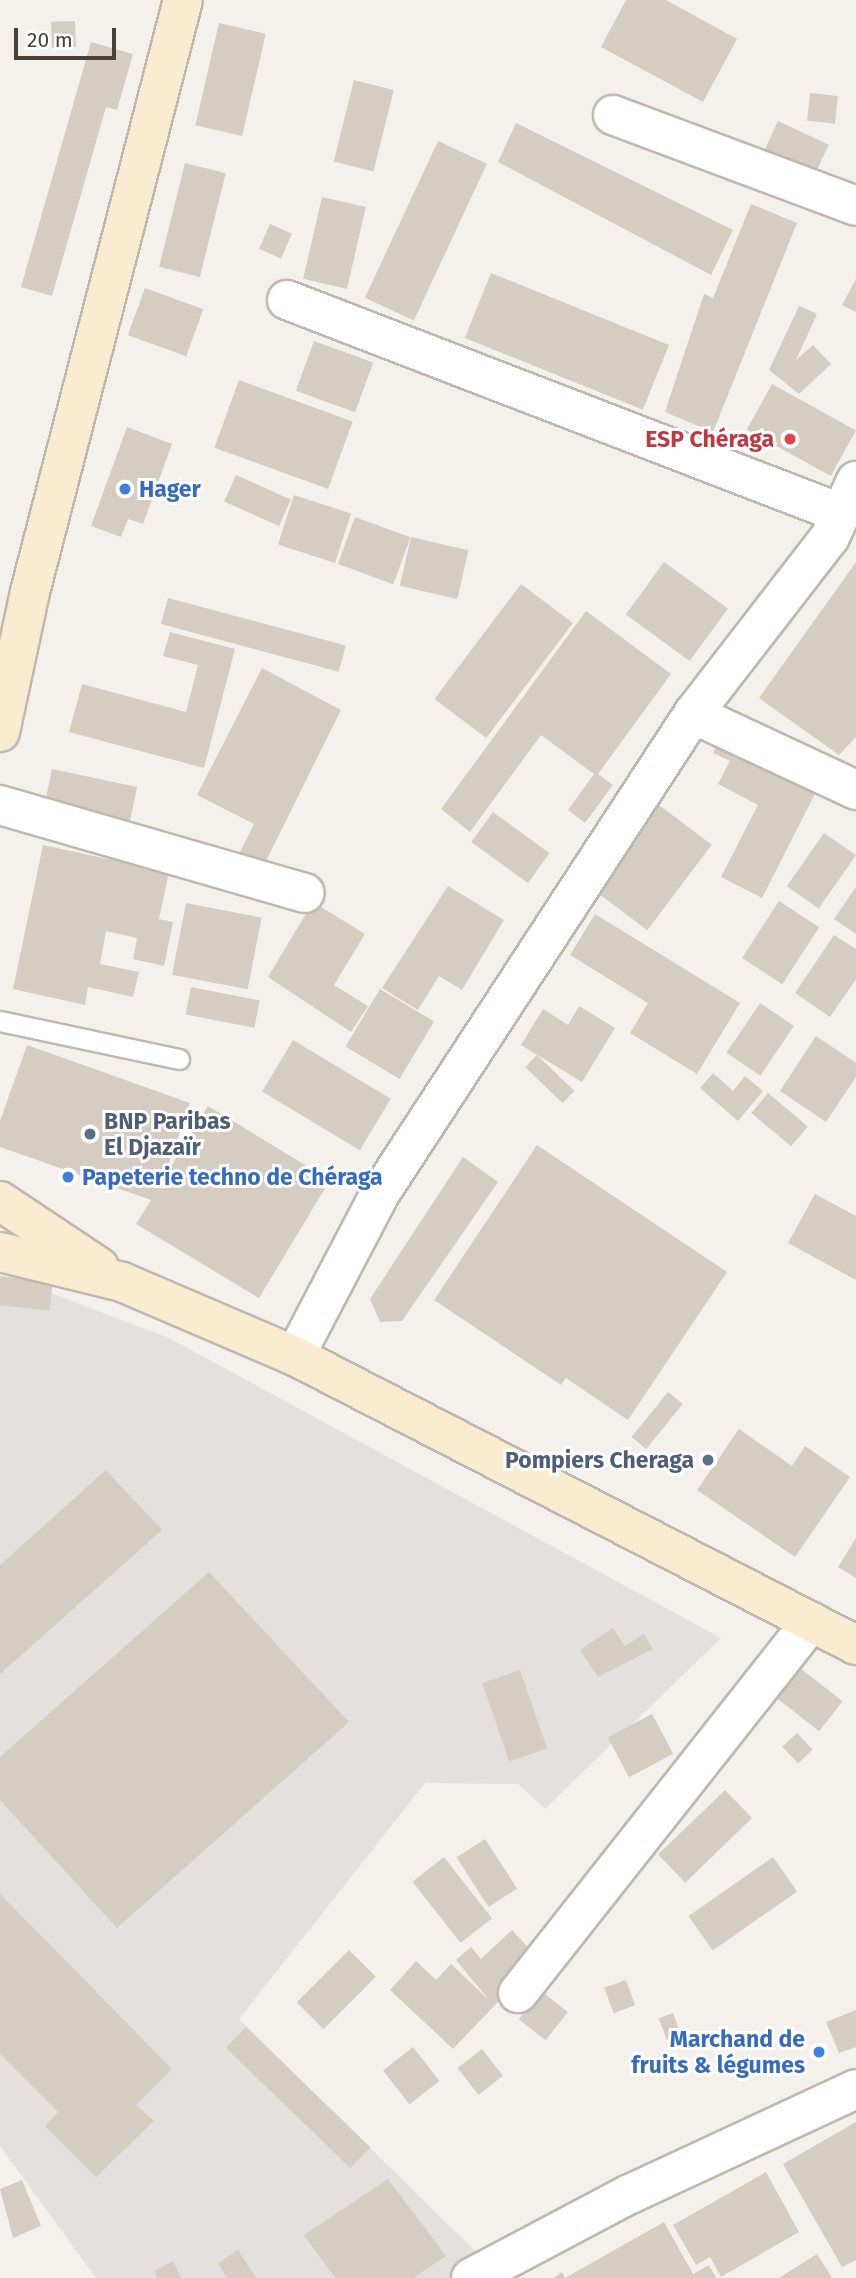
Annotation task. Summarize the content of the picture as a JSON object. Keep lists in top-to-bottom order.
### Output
{
  "places": [
    "ESP Chéraga",
    "Hager",
    "BNP Paribas El Djazaïr",
    "Papeterie techno de Chéraga",
    "Pompiers Cheraga",
    "Marchand de fruits & légumes"
  ],
  "scale_bar": "20 m"
}
